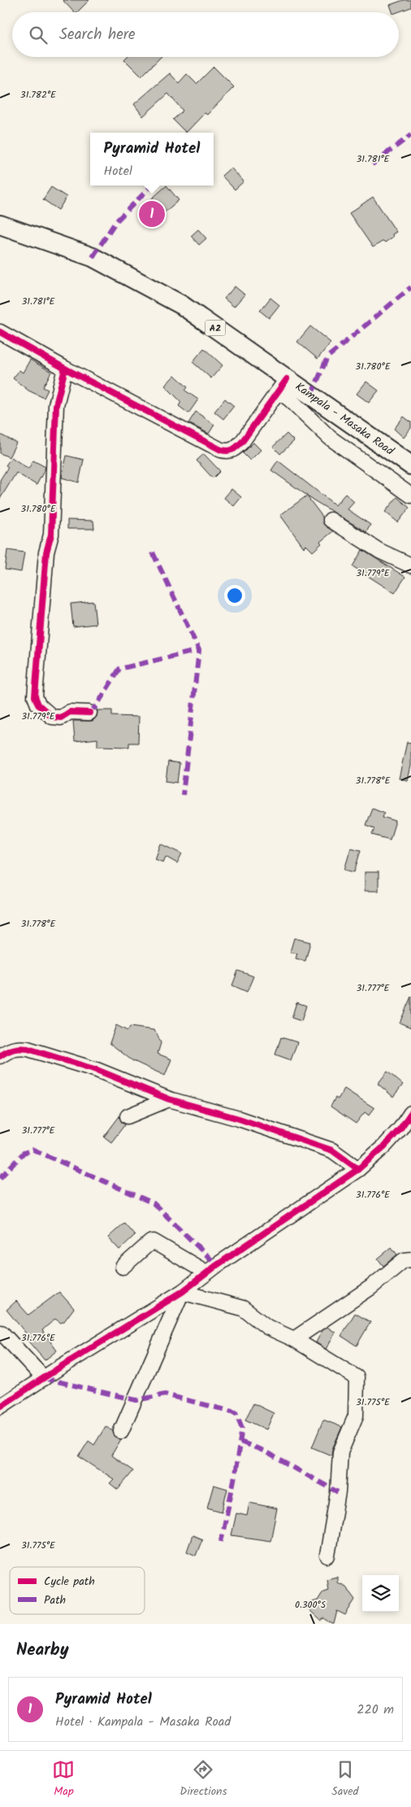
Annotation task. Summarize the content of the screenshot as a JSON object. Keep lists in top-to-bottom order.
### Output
{
  "streets": {
    "main road": ["A2", "Kampala - Masaka Road"]
  },
  "legend": ["Cycle path", "Path"],
  "page": {
    "search": "Search here",
    "popup": ["Pyramid Hotel", "Hotel"],
    "pins": "1",
    "heading": "Nearby",
    "list": [
      {
        "mark": "1",
        "name": "Pyramid Hotel",
        "note": "Hotel · Kampala - Masaka Road",
        "value": "220 m"
      }
    ],
    "nav": ["Map", "Directions", "Saved"]
  },
  "coordinates": [
    "31.782°E",
    "31.781°E",
    "31.780°E",
    "31.779°E",
    "31.778°E",
    "31.777°E",
    "31.776°E",
    "31.775°E",
    "0.300°S"
  ]
}
